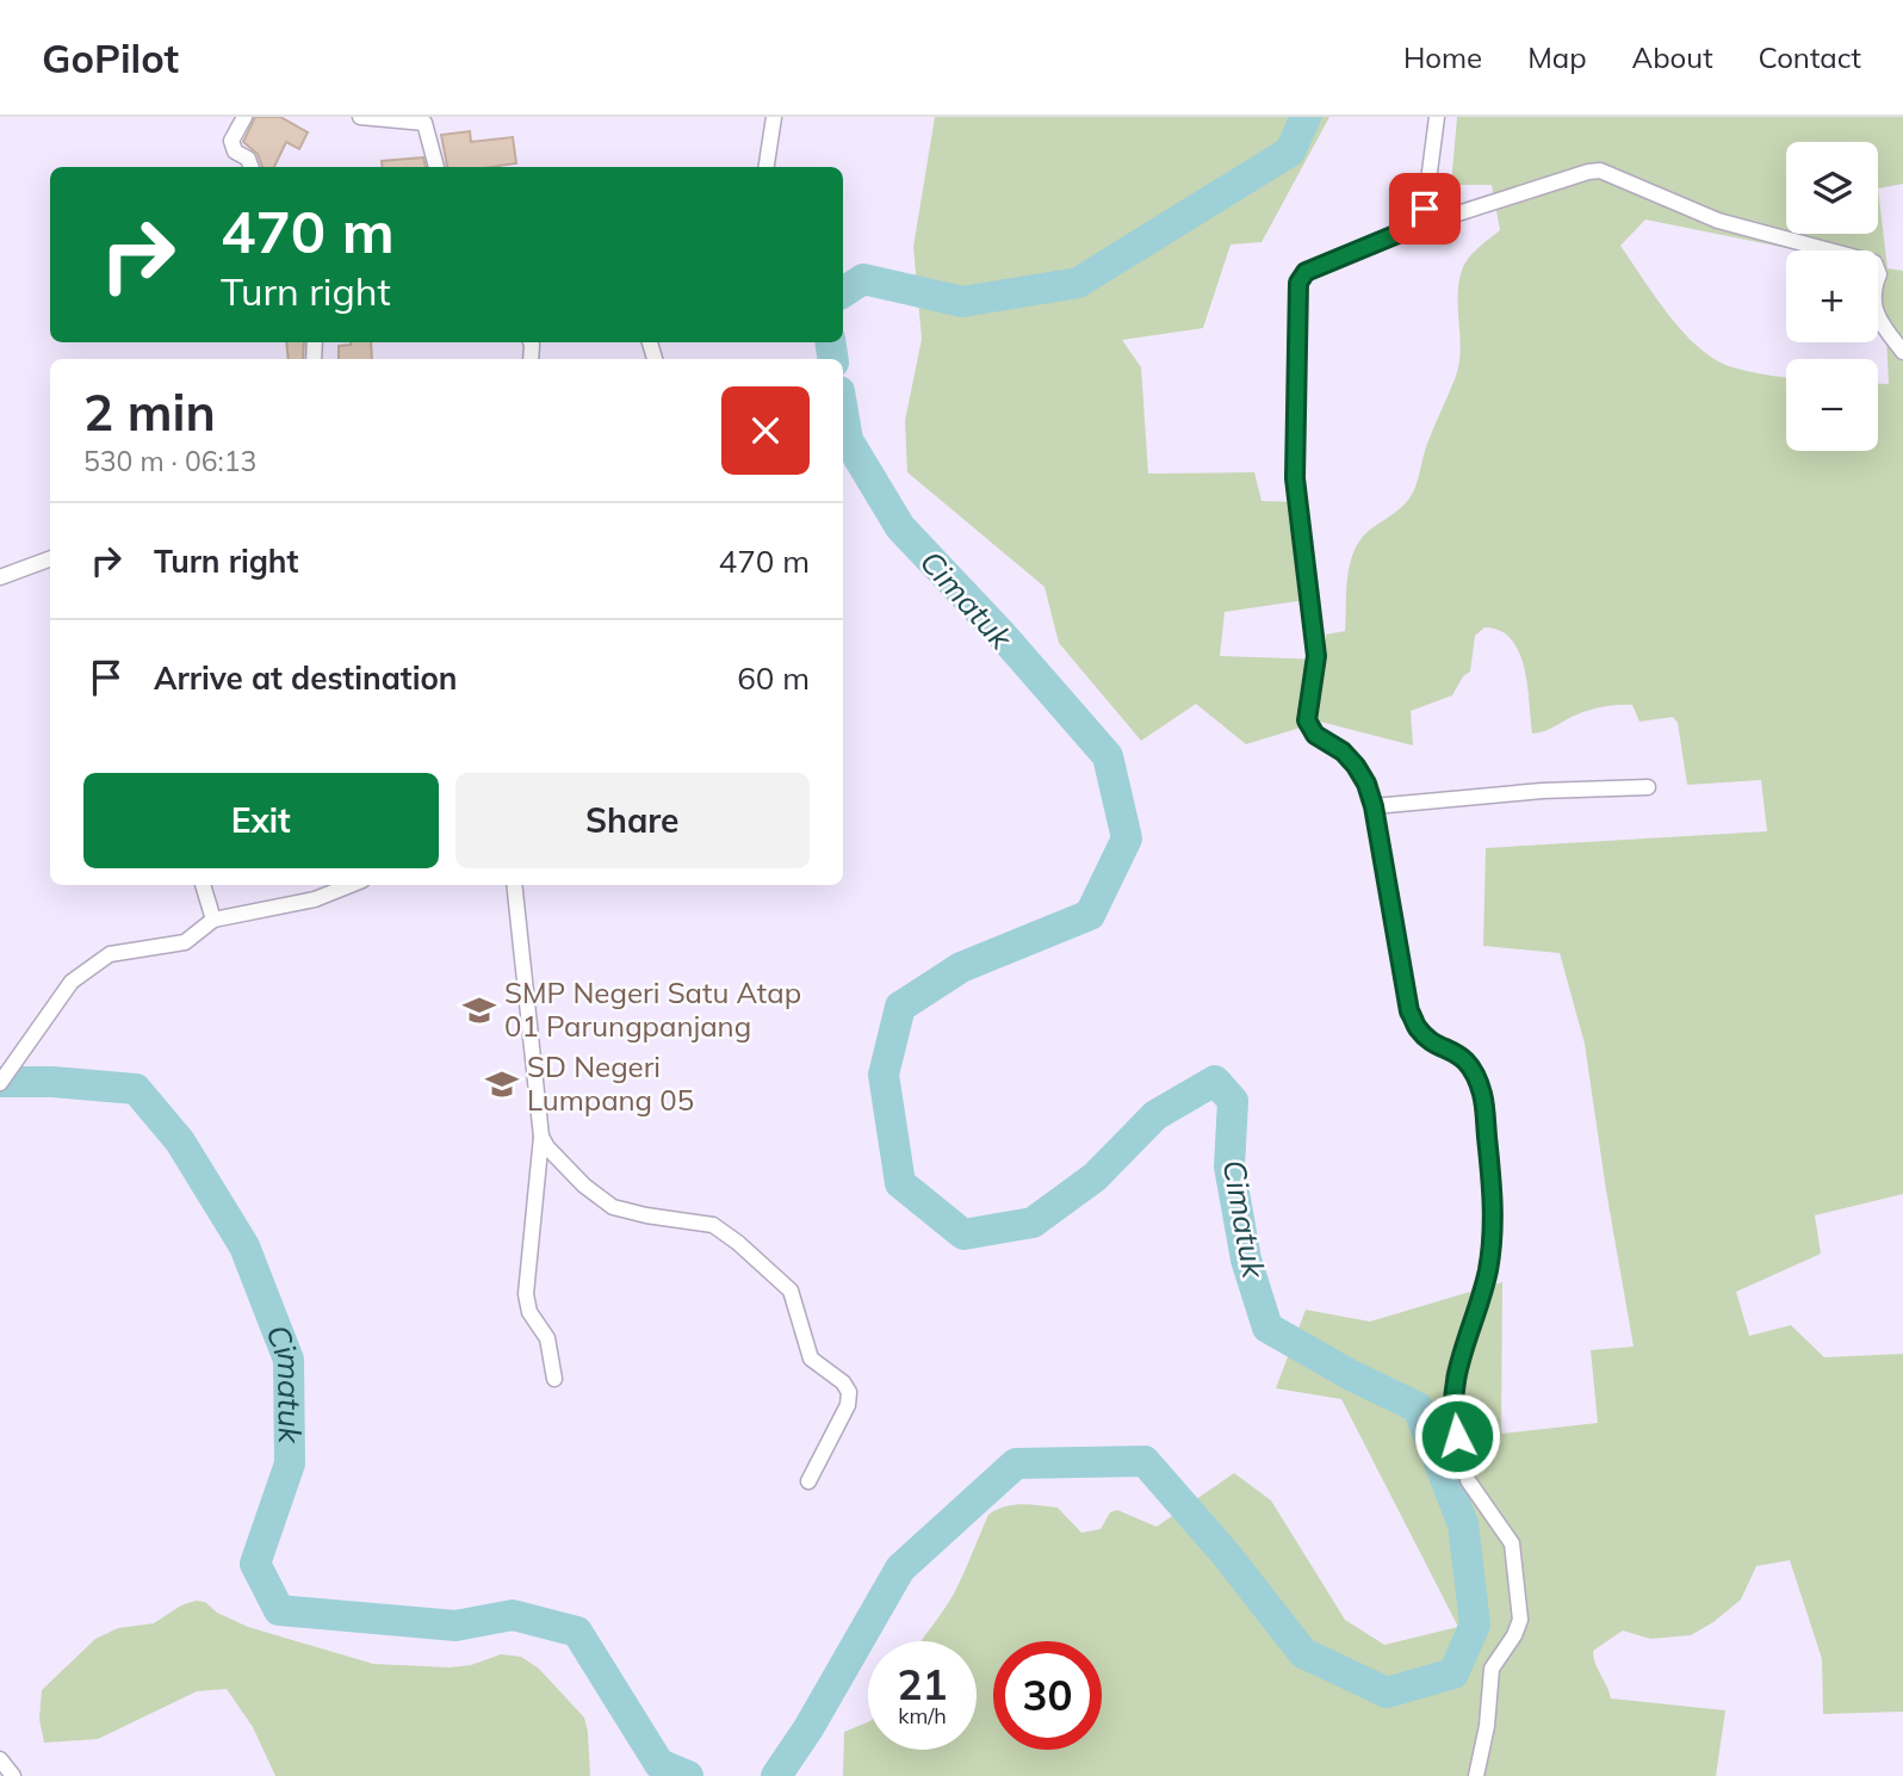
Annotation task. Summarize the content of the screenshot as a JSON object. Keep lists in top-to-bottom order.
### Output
{
  "water": ["Cimatuk"],
  "places": {
    "school or university": ["SMP Negeri Satu Atap 01 Parungpanjang", "SD Negeri Lumpang 05"]
  },
  "page": {
    "header": "GoPilot",
    "nav": [
      "Home",
      "Map",
      "About",
      "Contact"
    ],
    "map_buttons": ["+", "−"],
    "turn": ["470 m", "Turn right"],
    "heading": ["2 min", "530 m · 06:13"],
    "list": [
      {
        "name": "Turn right",
        "value": "470 m"
      },
      {
        "name": "Arrive at destination",
        "value": "60 m"
      }
    ],
    "buttons": ["Exit", "Share"],
    "speed": "21 km/h",
    "limit": "30"
  }
}
